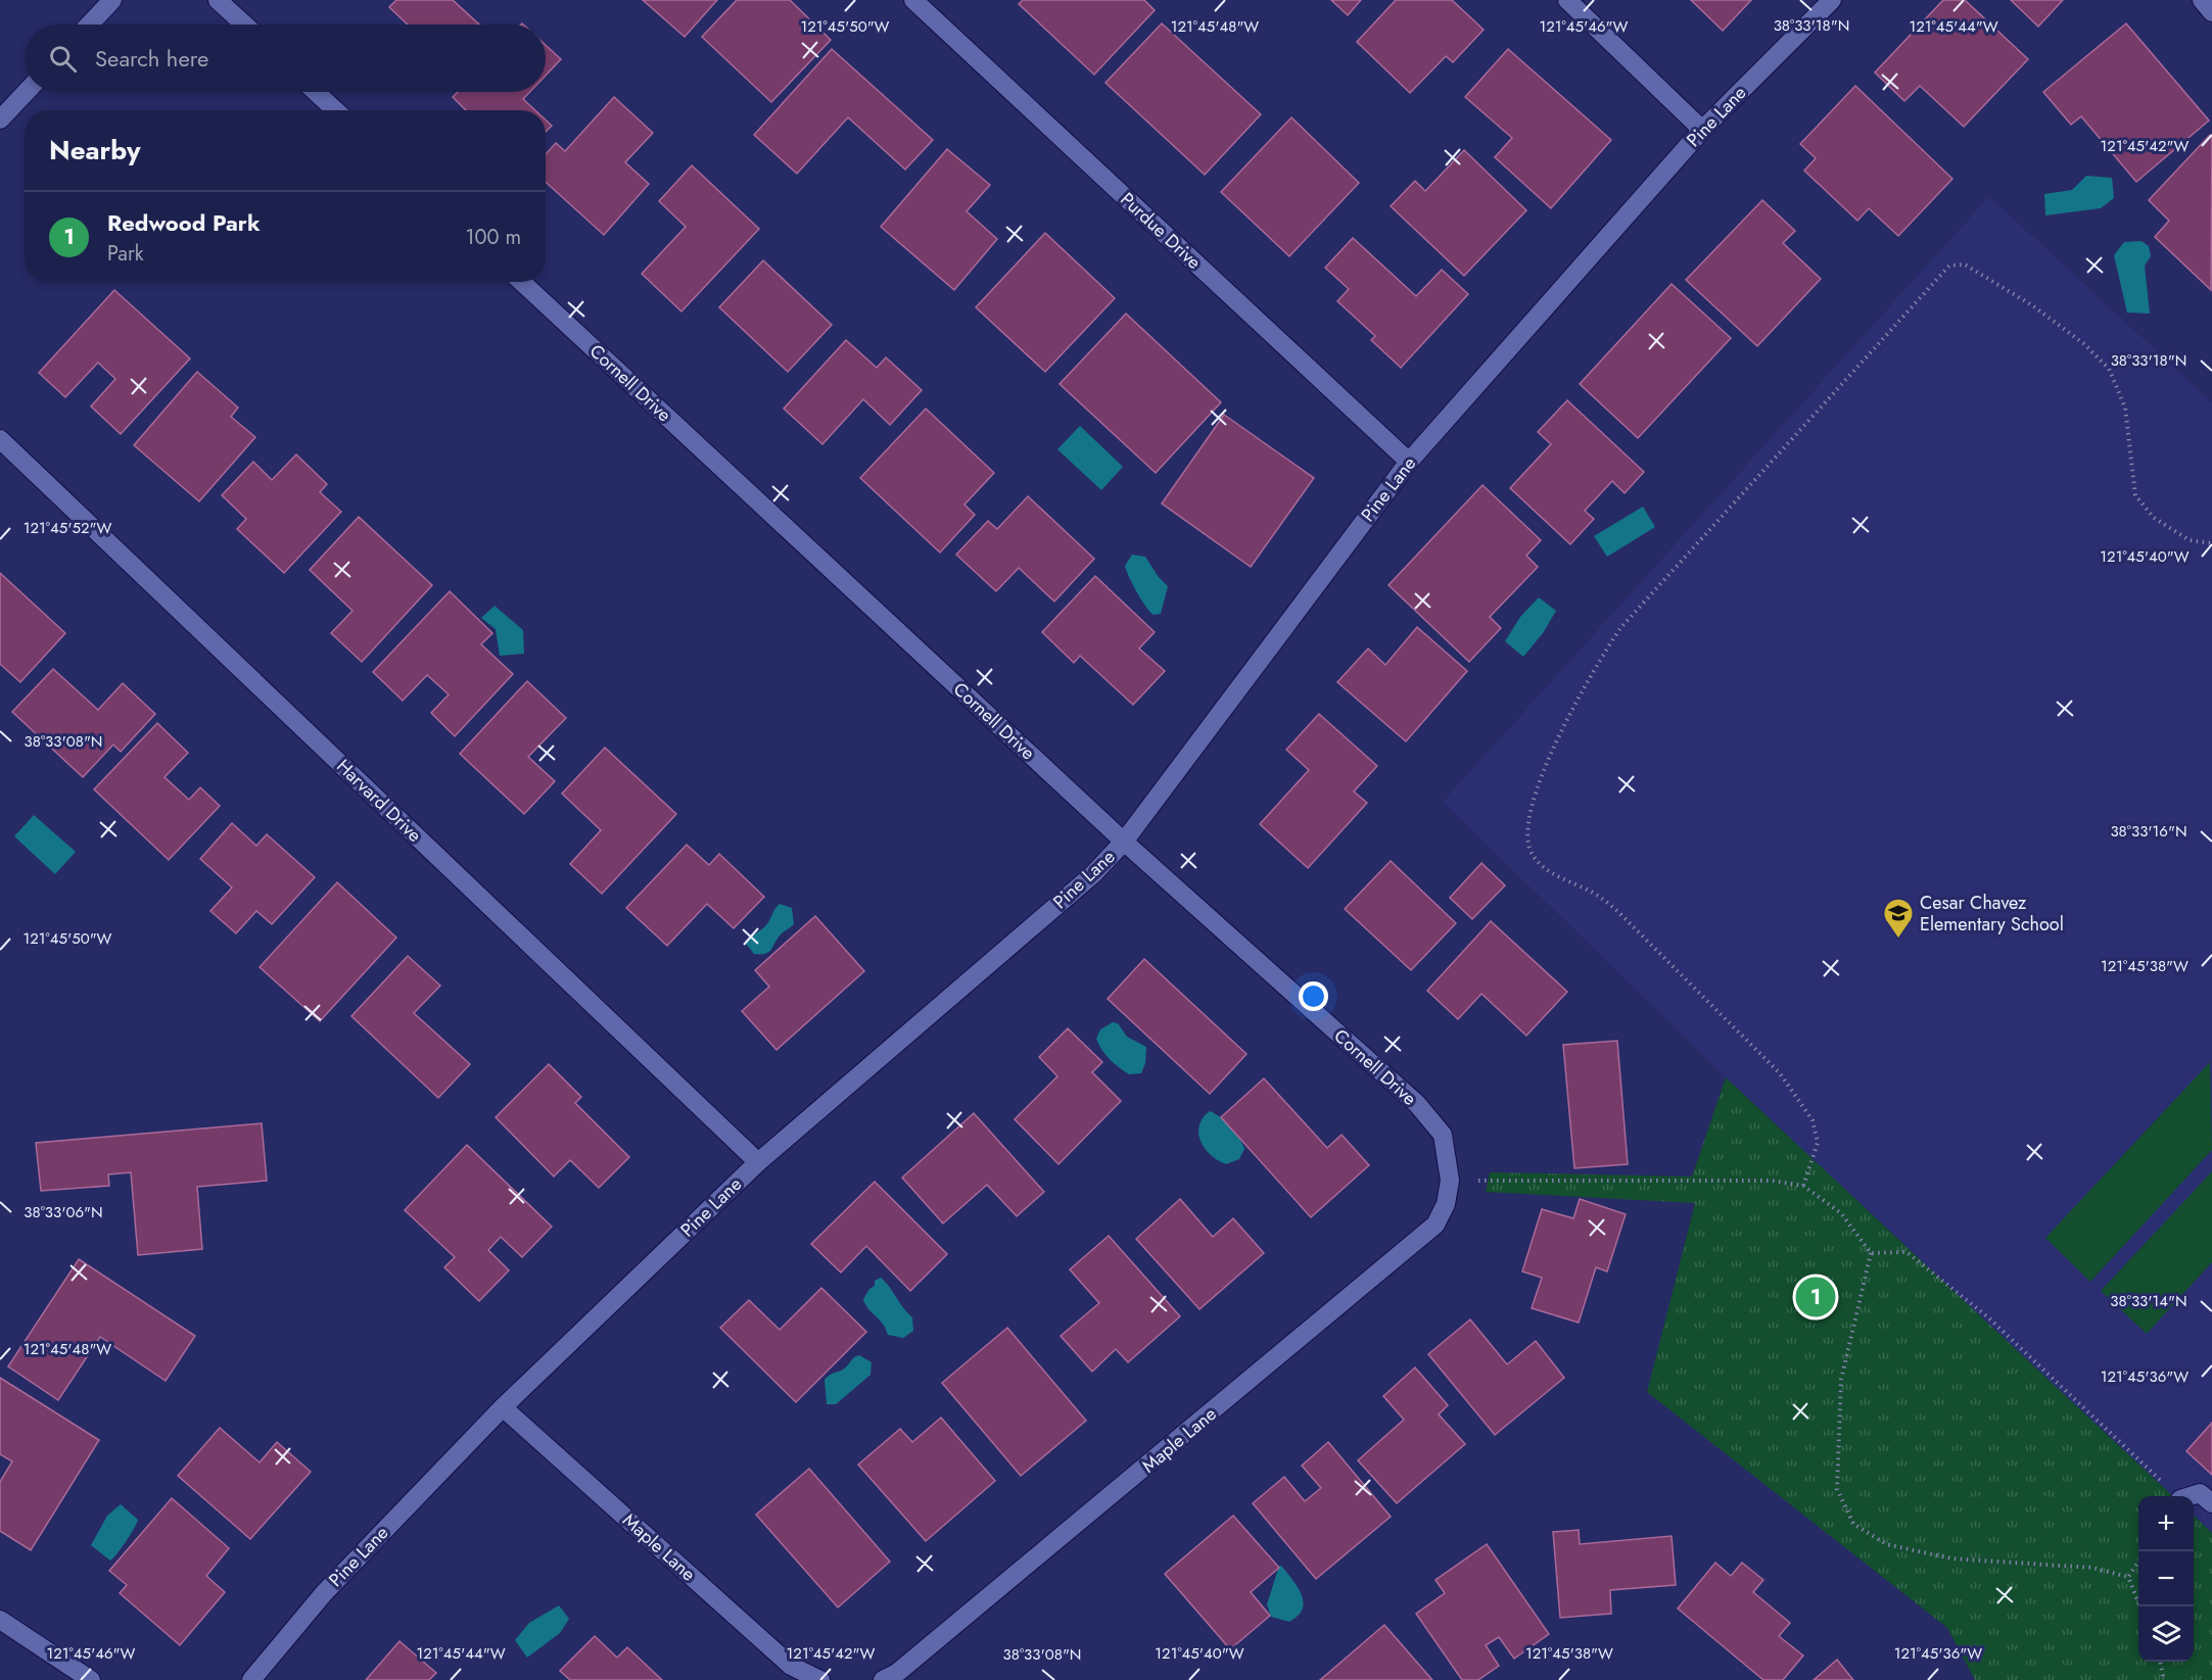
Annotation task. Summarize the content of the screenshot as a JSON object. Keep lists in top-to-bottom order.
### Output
{
  "streets": {
    "street": [
      "Pine Lane",
      "Purdue Drive",
      "Cornell Drive",
      "Harvard Drive",
      "Maple Lane"
    ]
  },
  "crossings": [
    ["Pine Lane", "Purdue Drive"],
    ["Pine Lane", "Cornell Drive"],
    ["Pine Lane", "Harvard Drive"],
    ["Pine Lane", "Maple Lane"],
    ["Cornell Drive", "Maple Lane"]
  ],
  "places": {
    "school or university": ["Cesar Chavez Elementary School"]
  },
  "page": {
    "search": "Search here",
    "heading": "Nearby",
    "list": [
      {
        "mark": "1",
        "name": "Redwood Park",
        "note": "Park",
        "value": "100 m"
      }
    ],
    "pins": "1",
    "map_buttons": ["+", "−"]
  },
  "coordinates": [
    "38°33'18\"N",
    "121°45'50\"W",
    "121°45'48\"W",
    "121°45'46\"W",
    "121°45'44\"W",
    "121°45'42\"W",
    "121°45'52\"W",
    "121°45'40\"W",
    "38°33'08\"N",
    "38°33'16\"N",
    "121°45'38\"W",
    "38°33'06\"N",
    "38°33'14\"N",
    "121°45'36\"W"
  ]
}
